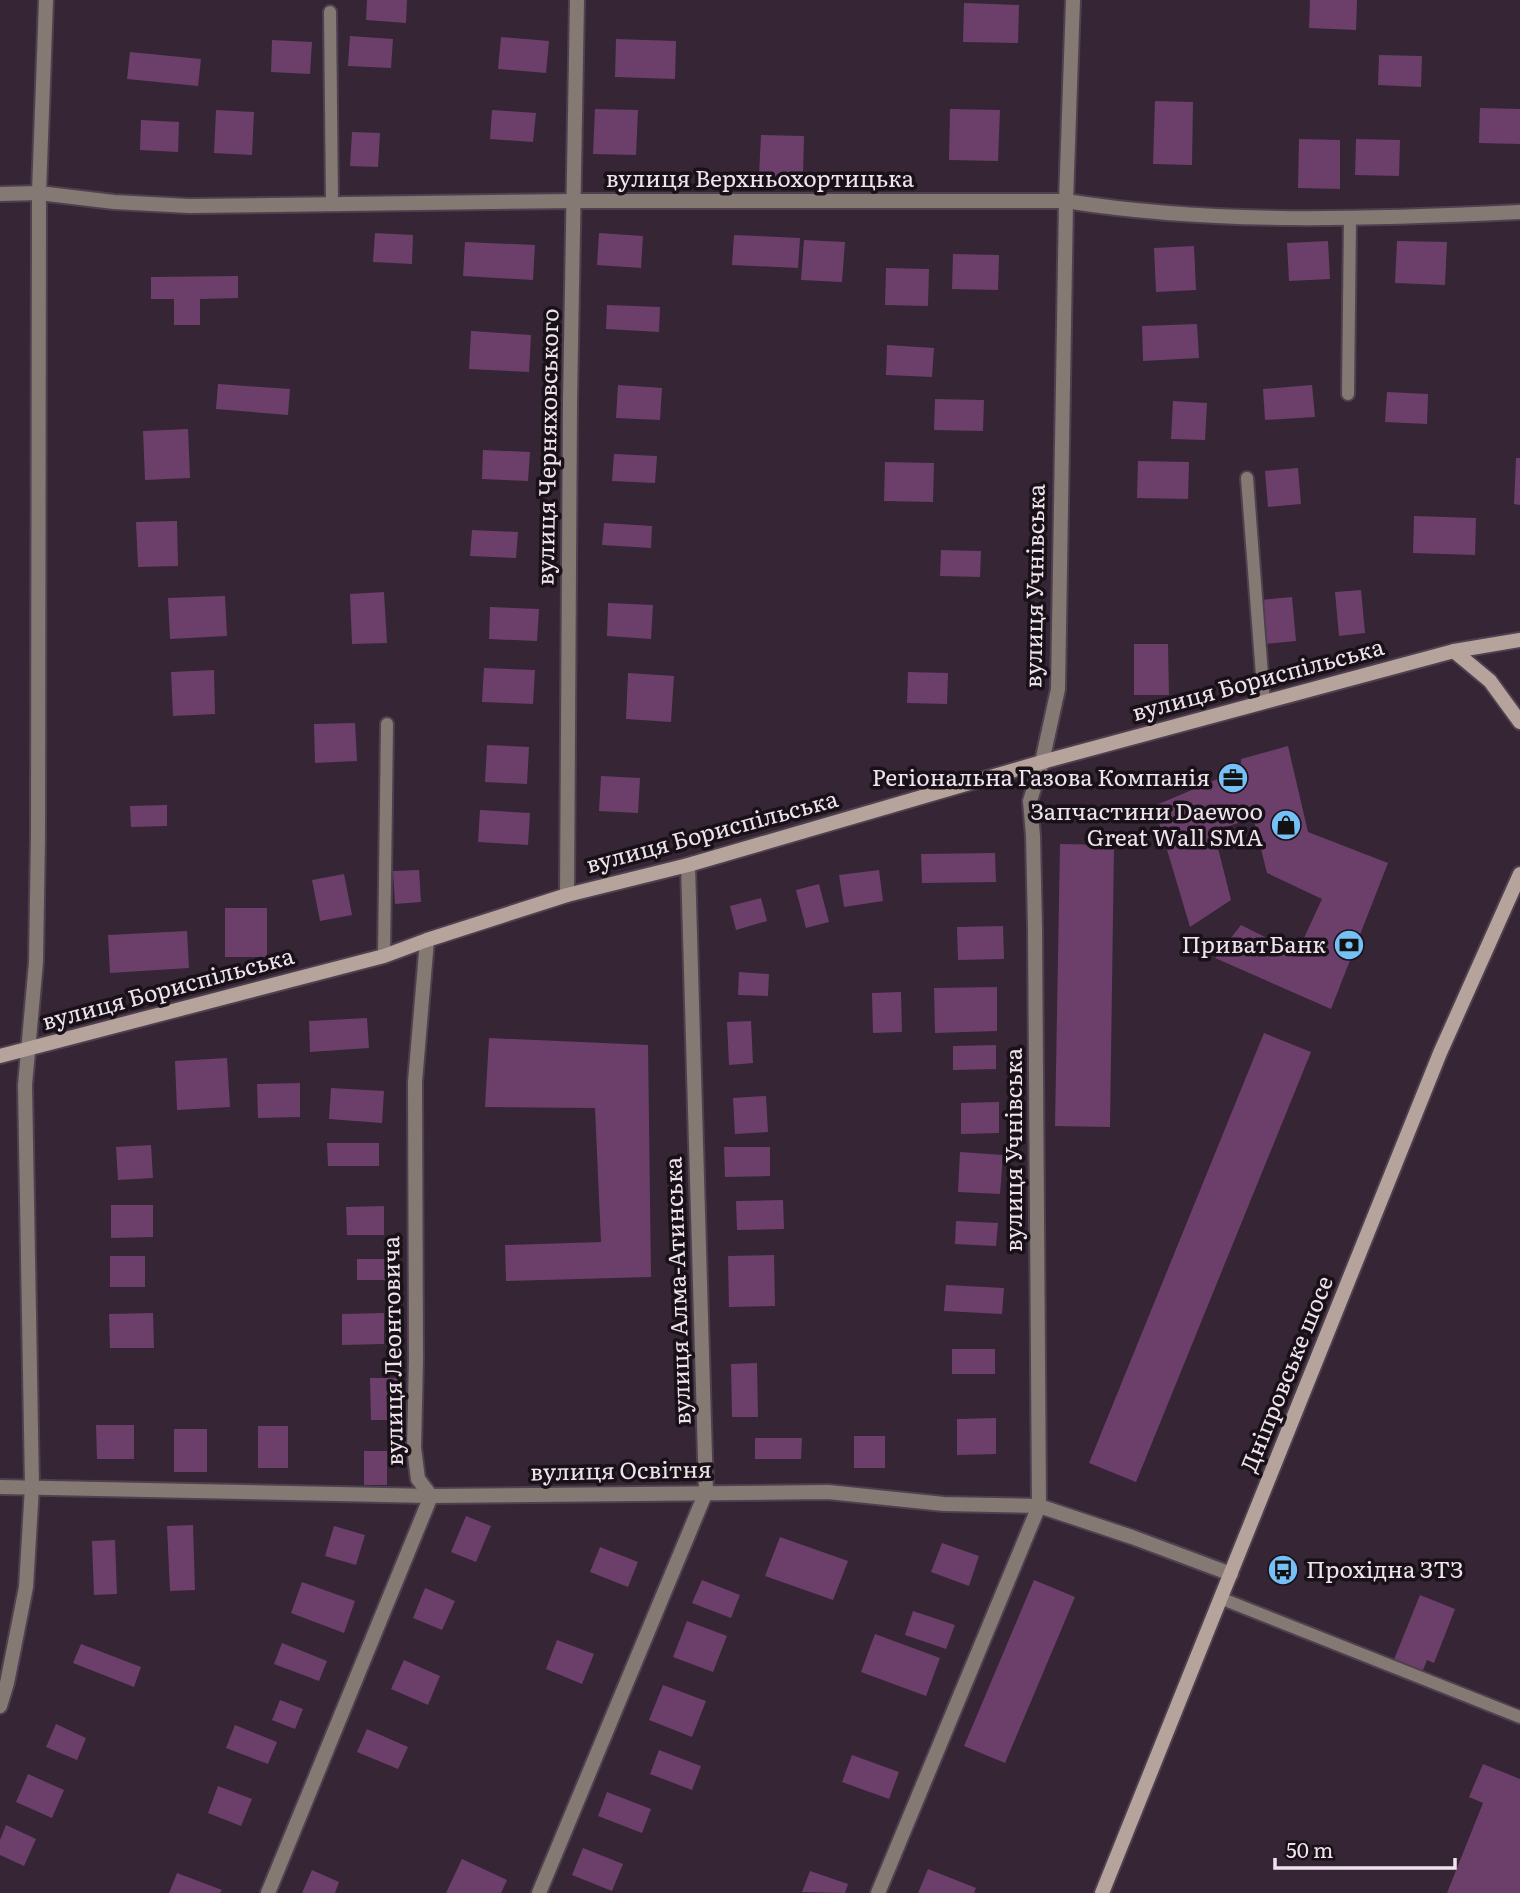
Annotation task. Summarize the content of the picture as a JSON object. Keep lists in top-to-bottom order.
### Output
{
  "streets": {
    "main road": ["вулиця Бориспільська", "Дніпровське шосе"],
    "street": [
      "вулиця Верхньохортицька",
      "вулиця Черняховського",
      "вулиця Учнівська",
      "вулиця Алма-Атинська",
      "вулиця Леонтовича",
      "вулиця Освітня"
    ]
  },
  "crossings": [
    ["вулиця Верхньохортицька", "вулиця Черняховського"],
    ["вулиця Верхньохортицька", "вулиця Учнівська"],
    ["вулиця Черняховського", "вулиця Бориспільська"],
    ["вулиця Учнівська", "вулиця Бориспільська"],
    ["вулиця Учнівська", "вулиця Освітня"],
    ["вулиця Бориспільська", "вулиця Алма-Атинська"],
    ["вулиця Бориспільська", "вулиця Леонтовича"],
    ["вулиця Алма-Атинська", "вулиця Освітня"],
    ["вулиця Леонтовича", "вулиця Освітня"],
    ["Дніпровське шосе", "вулиця Освітня"]
  ],
  "places": {
    "office": ["Регіональна Газова Компанія"],
    "shop": ["Запчастини Daewoo Great Wall SMA"],
    "bank": ["ПриватБанк"],
    "bus stop": ["Прохідна ЗТЗ"]
  },
  "scale_bar": "50 m"
}
